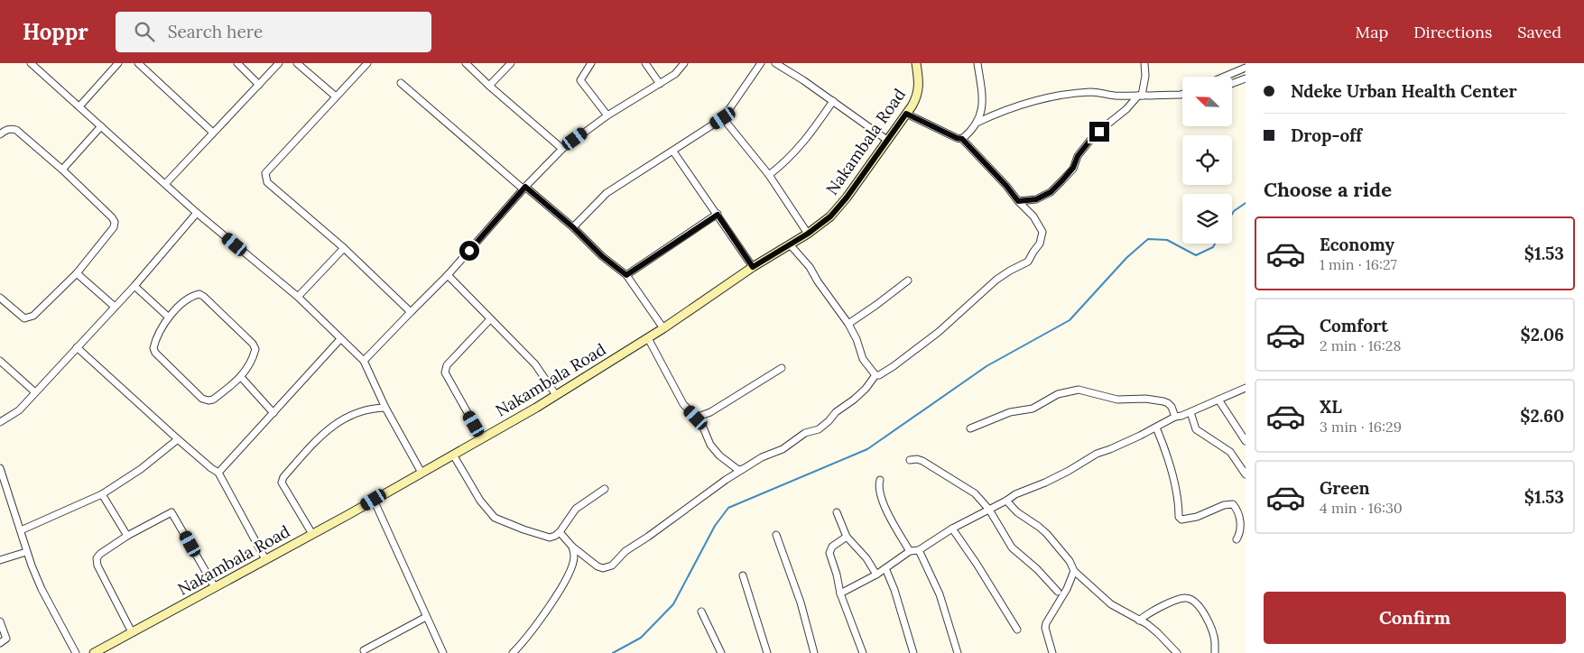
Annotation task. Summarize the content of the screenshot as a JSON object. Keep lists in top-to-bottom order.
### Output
{
  "streets": {
    "main road": ["Nakambala Road"]
  },
  "north": "top left",
  "page": {
    "header": "Hoppr",
    "search": "Search here",
    "nav": ["Map", "Directions", "Saved"],
    "banner": ["Ndeke Urban Health Center", "Drop-off"],
    "heading": "Choose a ride",
    "list": [
      {
        "name": "Economy",
        "note": "1 min · 16:27",
        "value": "$1.53"
      },
      {
        "name": "Comfort",
        "note": "2 min · 16:28",
        "value": "$2.06"
      },
      {
        "name": "XL",
        "note": "3 min · 16:29",
        "value": "$2.60"
      },
      {
        "name": "Green",
        "note": "4 min · 16:30",
        "value": "$1.53"
      }
    ],
    "buttons": "Confirm"
  }
}
